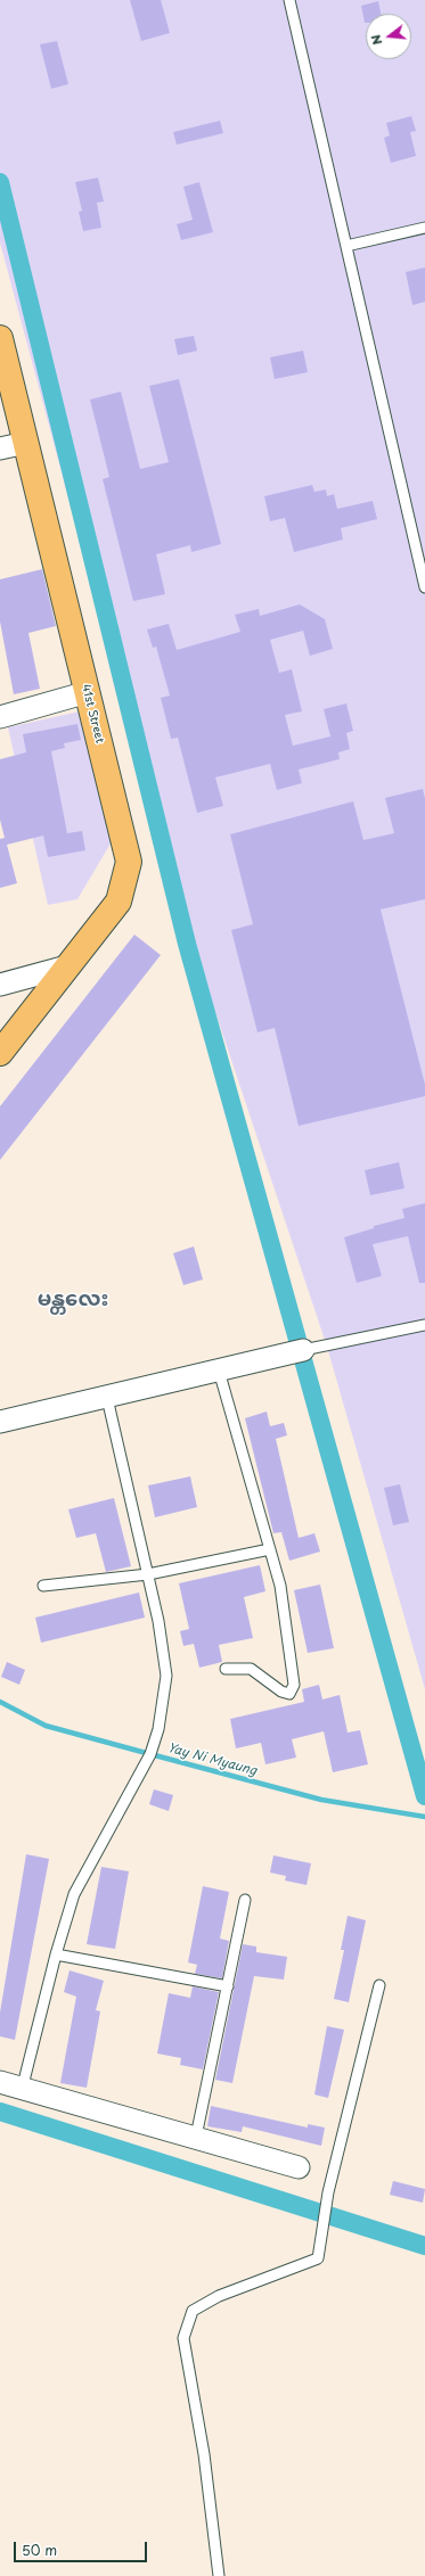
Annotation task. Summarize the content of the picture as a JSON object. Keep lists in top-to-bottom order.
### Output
{
  "streets": {
    "main road": ["41st Street"]
  },
  "districts": ["မန္တလေး"],
  "water": ["Yay Ni Myaung"],
  "scale_bar": "50 m",
  "north": "left"
}
